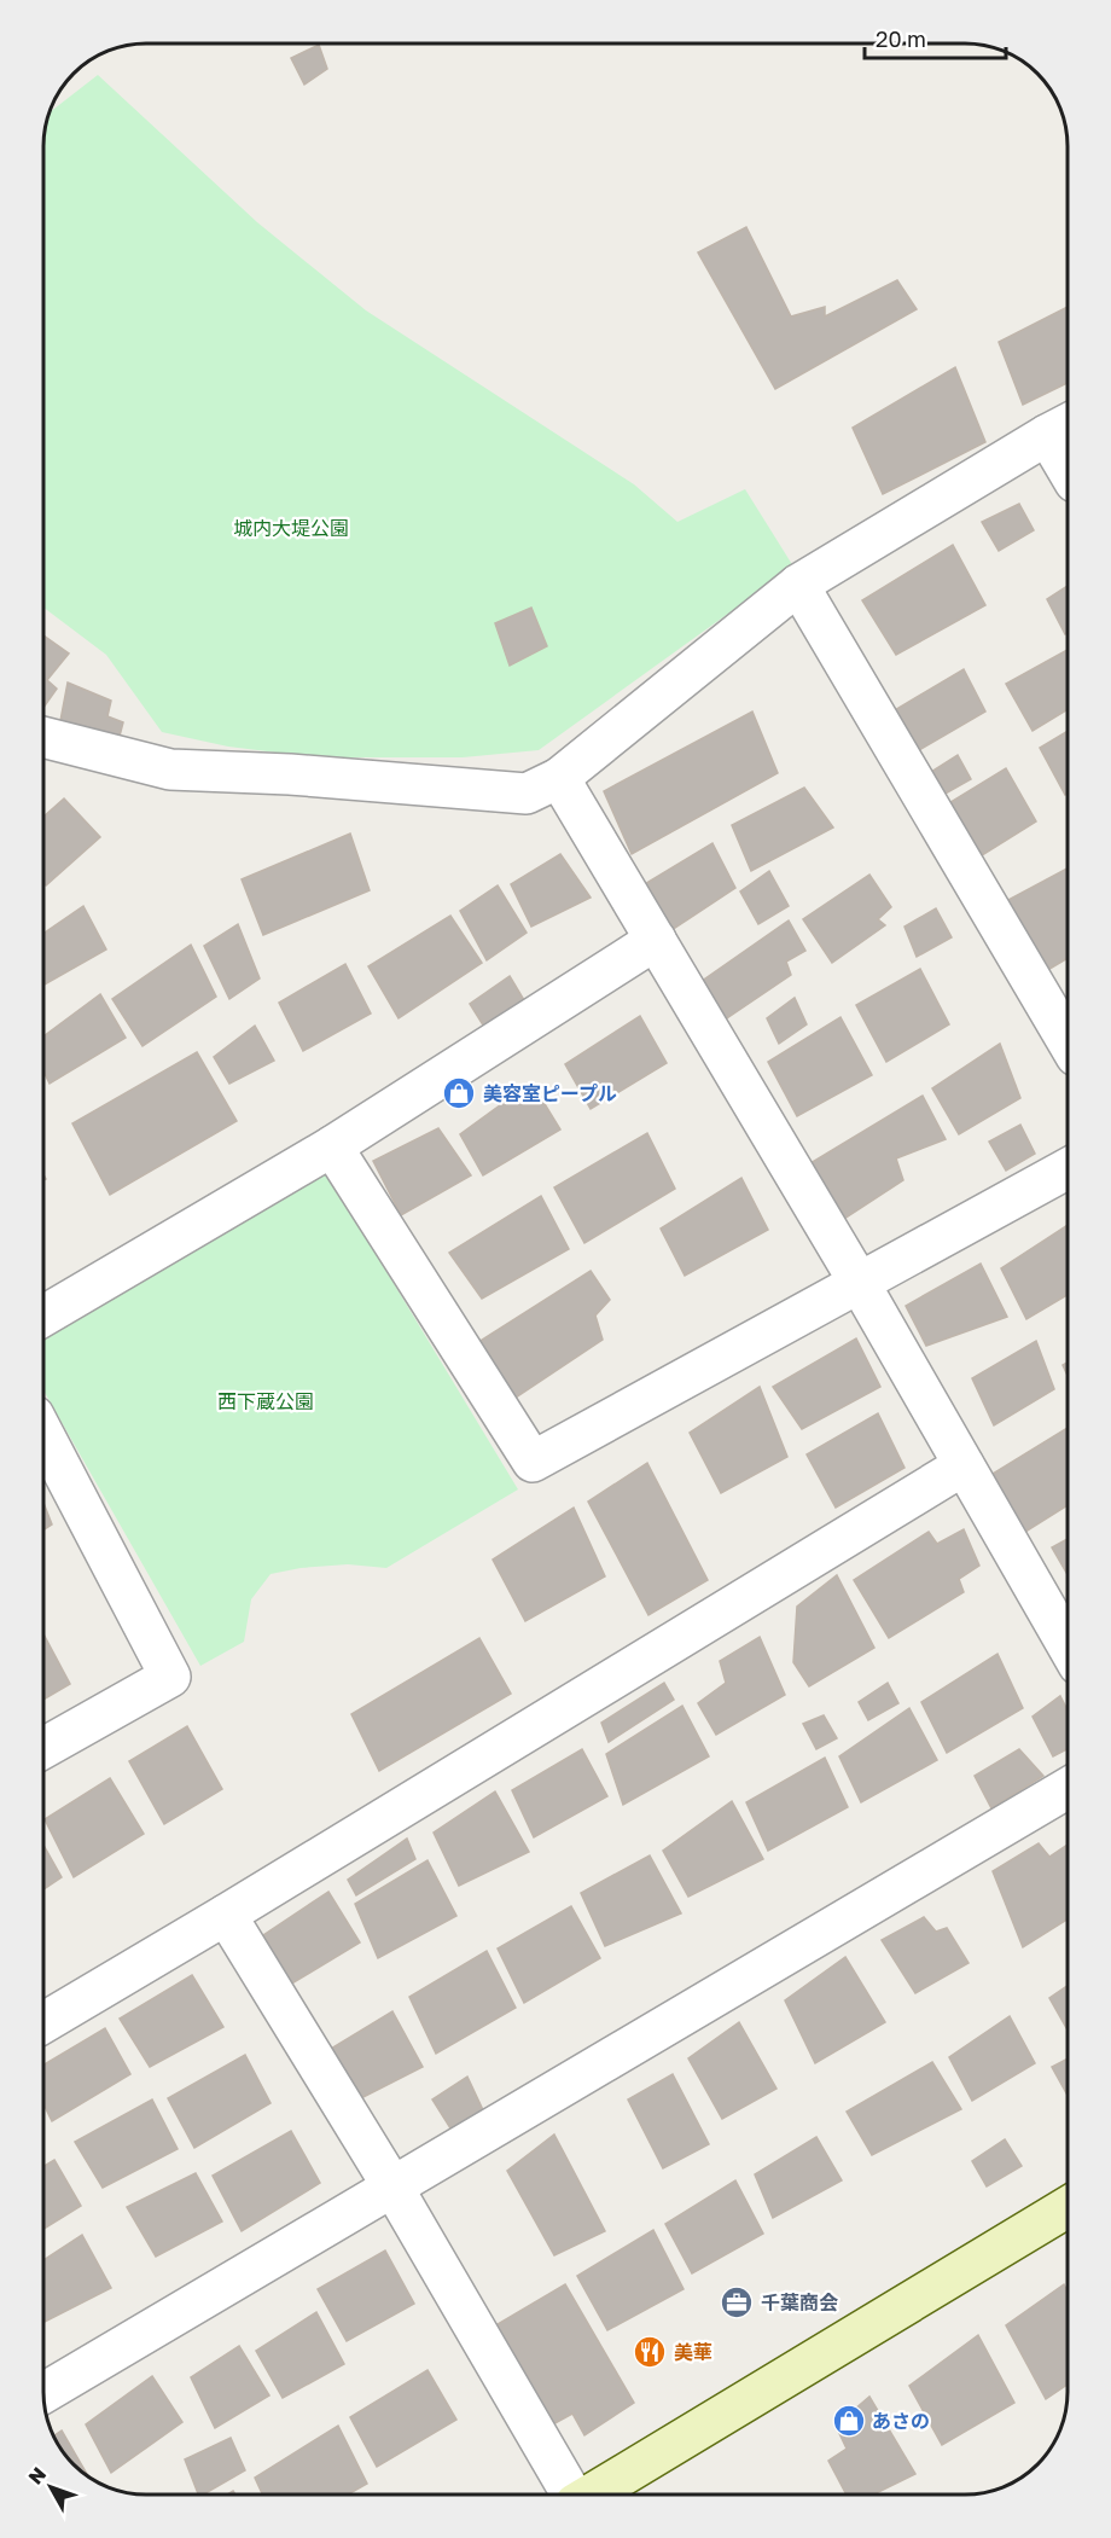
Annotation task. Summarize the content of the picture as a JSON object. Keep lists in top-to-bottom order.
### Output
{
  "parks": ["城内大堤公園", "西下蔵公園"],
  "places": {
    "shop": ["美容室ピープル", "あさの"],
    "office": ["千葉商会"],
    "restaurant": ["美華"]
  },
  "scale_bar": "20 m",
  "north": "top left"
}
